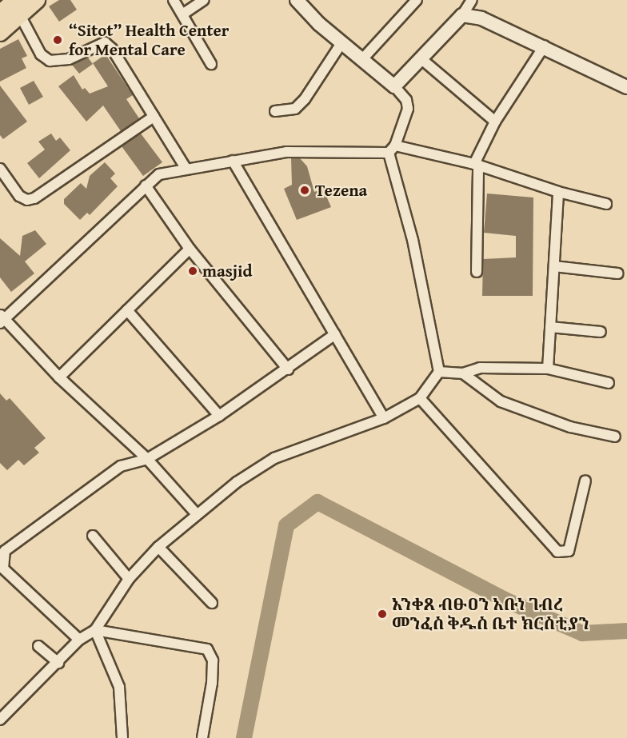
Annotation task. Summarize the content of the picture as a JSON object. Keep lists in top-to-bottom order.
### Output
{
  "places": [
    "“Sitot” Health Center for Mental Care",
    "Tezena",
    "masjid",
    "አንቀጸ ብፁዐን አቡነ ገብረ መንፈስ ቅዱስ ቤተ ክርስቲያን"
  ]
}
